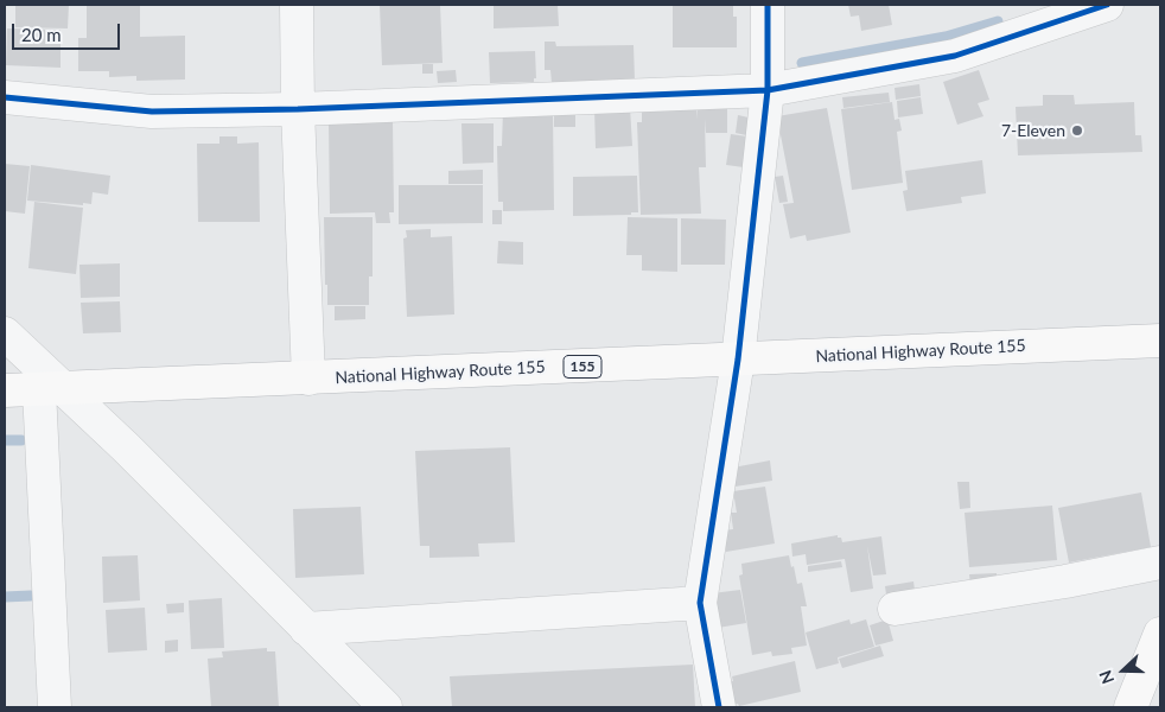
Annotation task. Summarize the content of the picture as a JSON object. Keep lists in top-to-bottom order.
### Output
{
  "streets": {
    "main road": ["National Highway Route 155", "155"]
  },
  "places": ["7-Eleven"],
  "scale_bar": "20 m",
  "north": "left"
}
